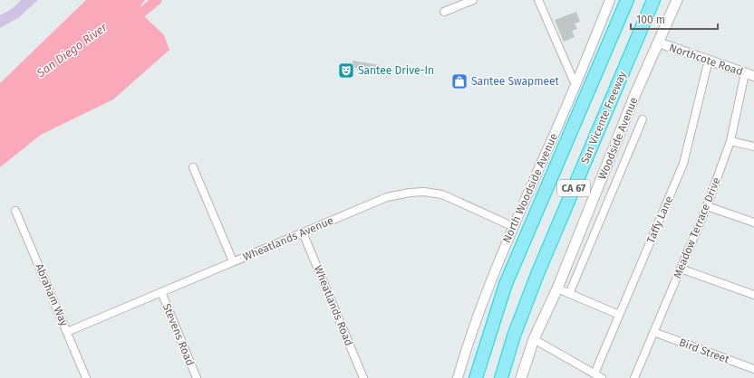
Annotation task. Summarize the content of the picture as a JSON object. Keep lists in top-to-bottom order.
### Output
{
  "streets": {
    "highway": ["San Vicente Freeway", "CA 67"],
    "main road": ["Woodside Avenue"],
    "street": [
      "Northcote Road",
      "North Woodside Avenue",
      "Taffy Lane",
      "Meadow Terrace Drive",
      "Wheatlands Avenue",
      "Abraham Way",
      "Wheatlands Road",
      "Stevens Road",
      "Bird Street"
    ]
  },
  "crossings": [
    ["Northcote Road", "Woodside Avenue"],
    ["Northcote Road", "Taffy Lane"],
    ["Northcote Road", "Meadow Terrace Drive"],
    ["North Woodside Avenue", "Wheatlands Avenue"],
    ["Meadow Terrace Drive", "Bird Street"],
    ["Wheatlands Avenue", "Abraham Way"],
    ["Wheatlands Avenue", "Wheatlands Road"],
    ["Wheatlands Avenue", "Stevens Road"]
  ],
  "water": ["San Diego River"],
  "places": {
    "theatre": ["Santee Drive-In"],
    "shop": ["Santee Swapmeet"]
  },
  "scale_bar": "100 m"
}
